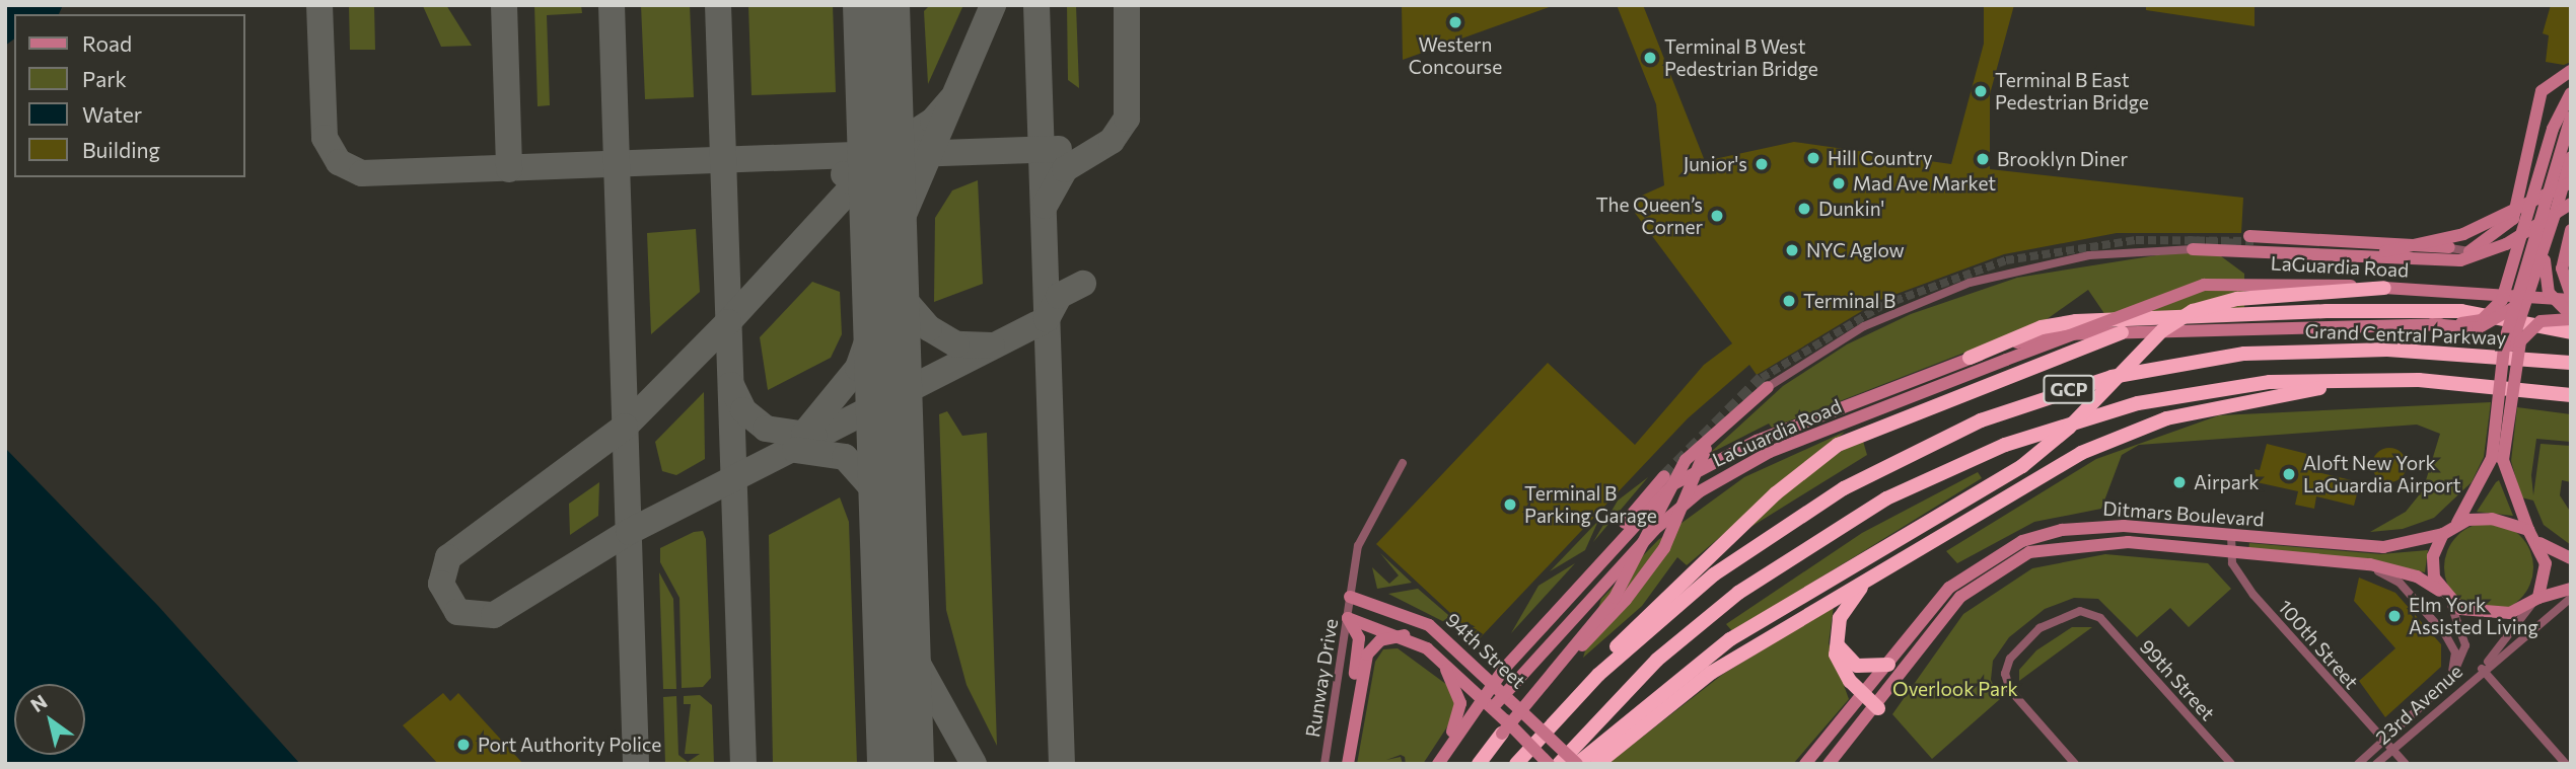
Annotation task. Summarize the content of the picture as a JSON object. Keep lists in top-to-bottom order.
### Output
{
  "streets": {
    "highway": ["Grand Central Parkway", "GCP"],
    "street": [
      "LaGuardia Road",
      "Ditmars Boulevard",
      "100th Street",
      "94th Street",
      "Runway Drive",
      "99th Street",
      "23rd Avenue"
    ]
  },
  "crossings": [
    ["LaGuardia Road", "94th Street"],
    ["Ditmars Boulevard", "100th Street"],
    ["Ditmars Boulevard", "23rd Avenue"],
    ["100th Street", "23rd Avenue"],
    ["94th Street", "Runway Drive"]
  ],
  "parks": ["Overlook Park"],
  "places": [
    "Western Concourse",
    "Terminal B West Pedestrian Bridge",
    "Terminal B East Pedestrian Bridge",
    "Hill Country",
    "Brooklyn Diner",
    "Junior's",
    "Mad Ave Market",
    "Dunkin'",
    "The Queen’s Corner",
    "NYC Aglow",
    "Terminal B",
    "Aloft New York LaGuardia Airport",
    "Airpark",
    "Terminal B Parking Garage",
    "Elm York Assisted Living",
    "Port Authority Police"
  ],
  "legend": [
    "Road",
    "Park",
    "Water",
    "Building"
  ],
  "north": "top left"
}
